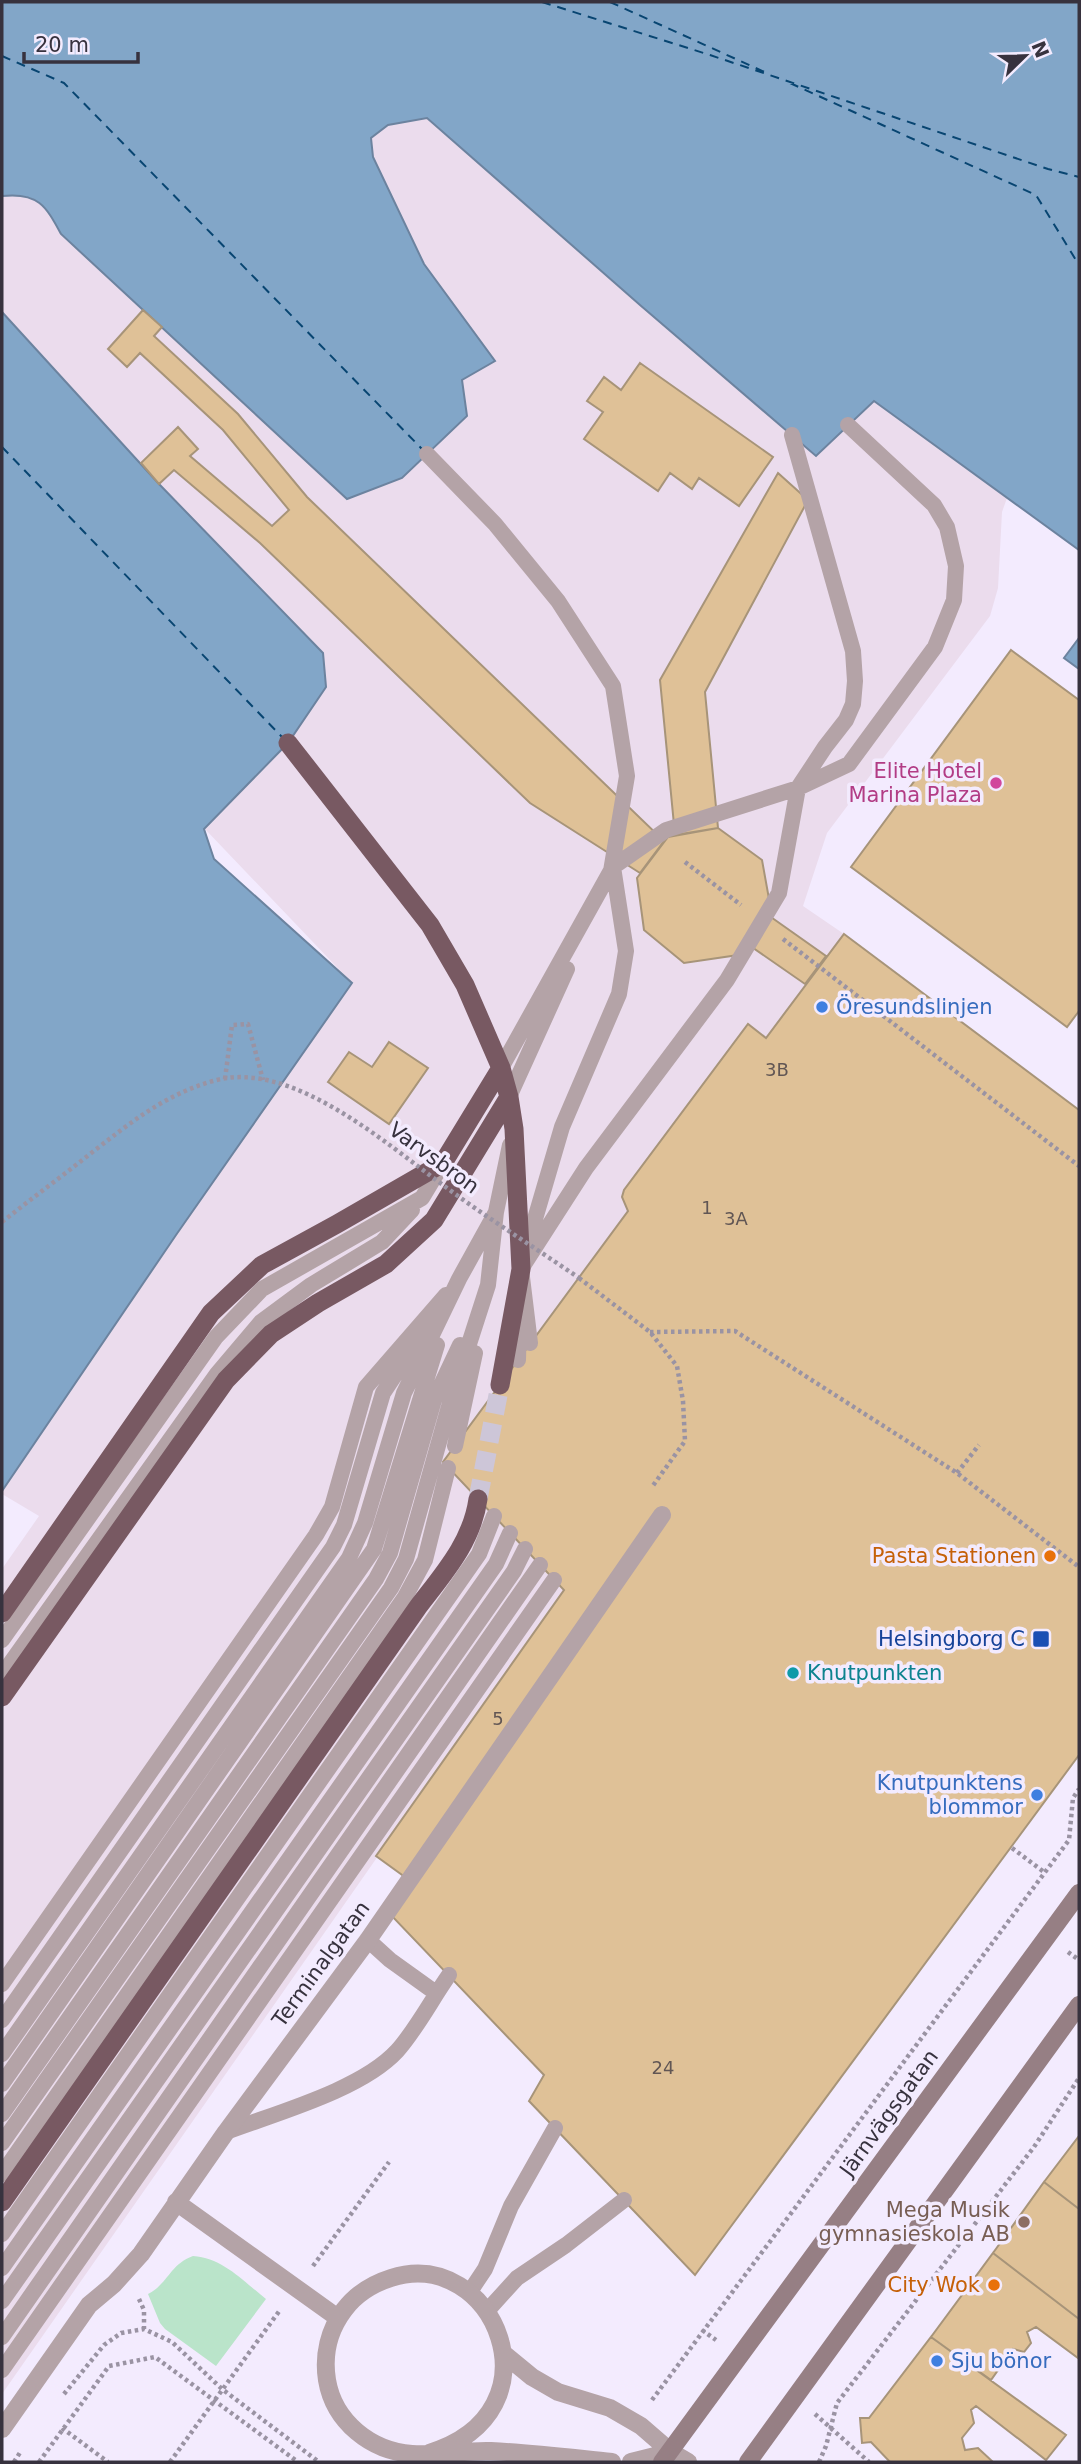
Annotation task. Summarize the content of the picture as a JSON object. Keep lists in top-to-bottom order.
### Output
{
  "streets": {
    "main road": ["Järnvägsgatan"],
    "street": ["Terminalgatan"],
    "path": ["Varvsbron"]
  },
  "places": {
    "other": [
      "Elite Hotel Marina Plaza",
      "Öresundslinjen",
      "Pasta Stationen",
      "Knutpunkten",
      "Knutpunktens blommor",
      "Mega Musik gymnasieskola AB",
      "City Wok",
      "Sju bönor"
    ],
    "transit": ["Helsingborg C"]
  },
  "house_numbers": [
    "3B",
    "1",
    "3A",
    "5",
    "24"
  ],
  "scale_bar": "20 m",
  "north": "top right"
}
